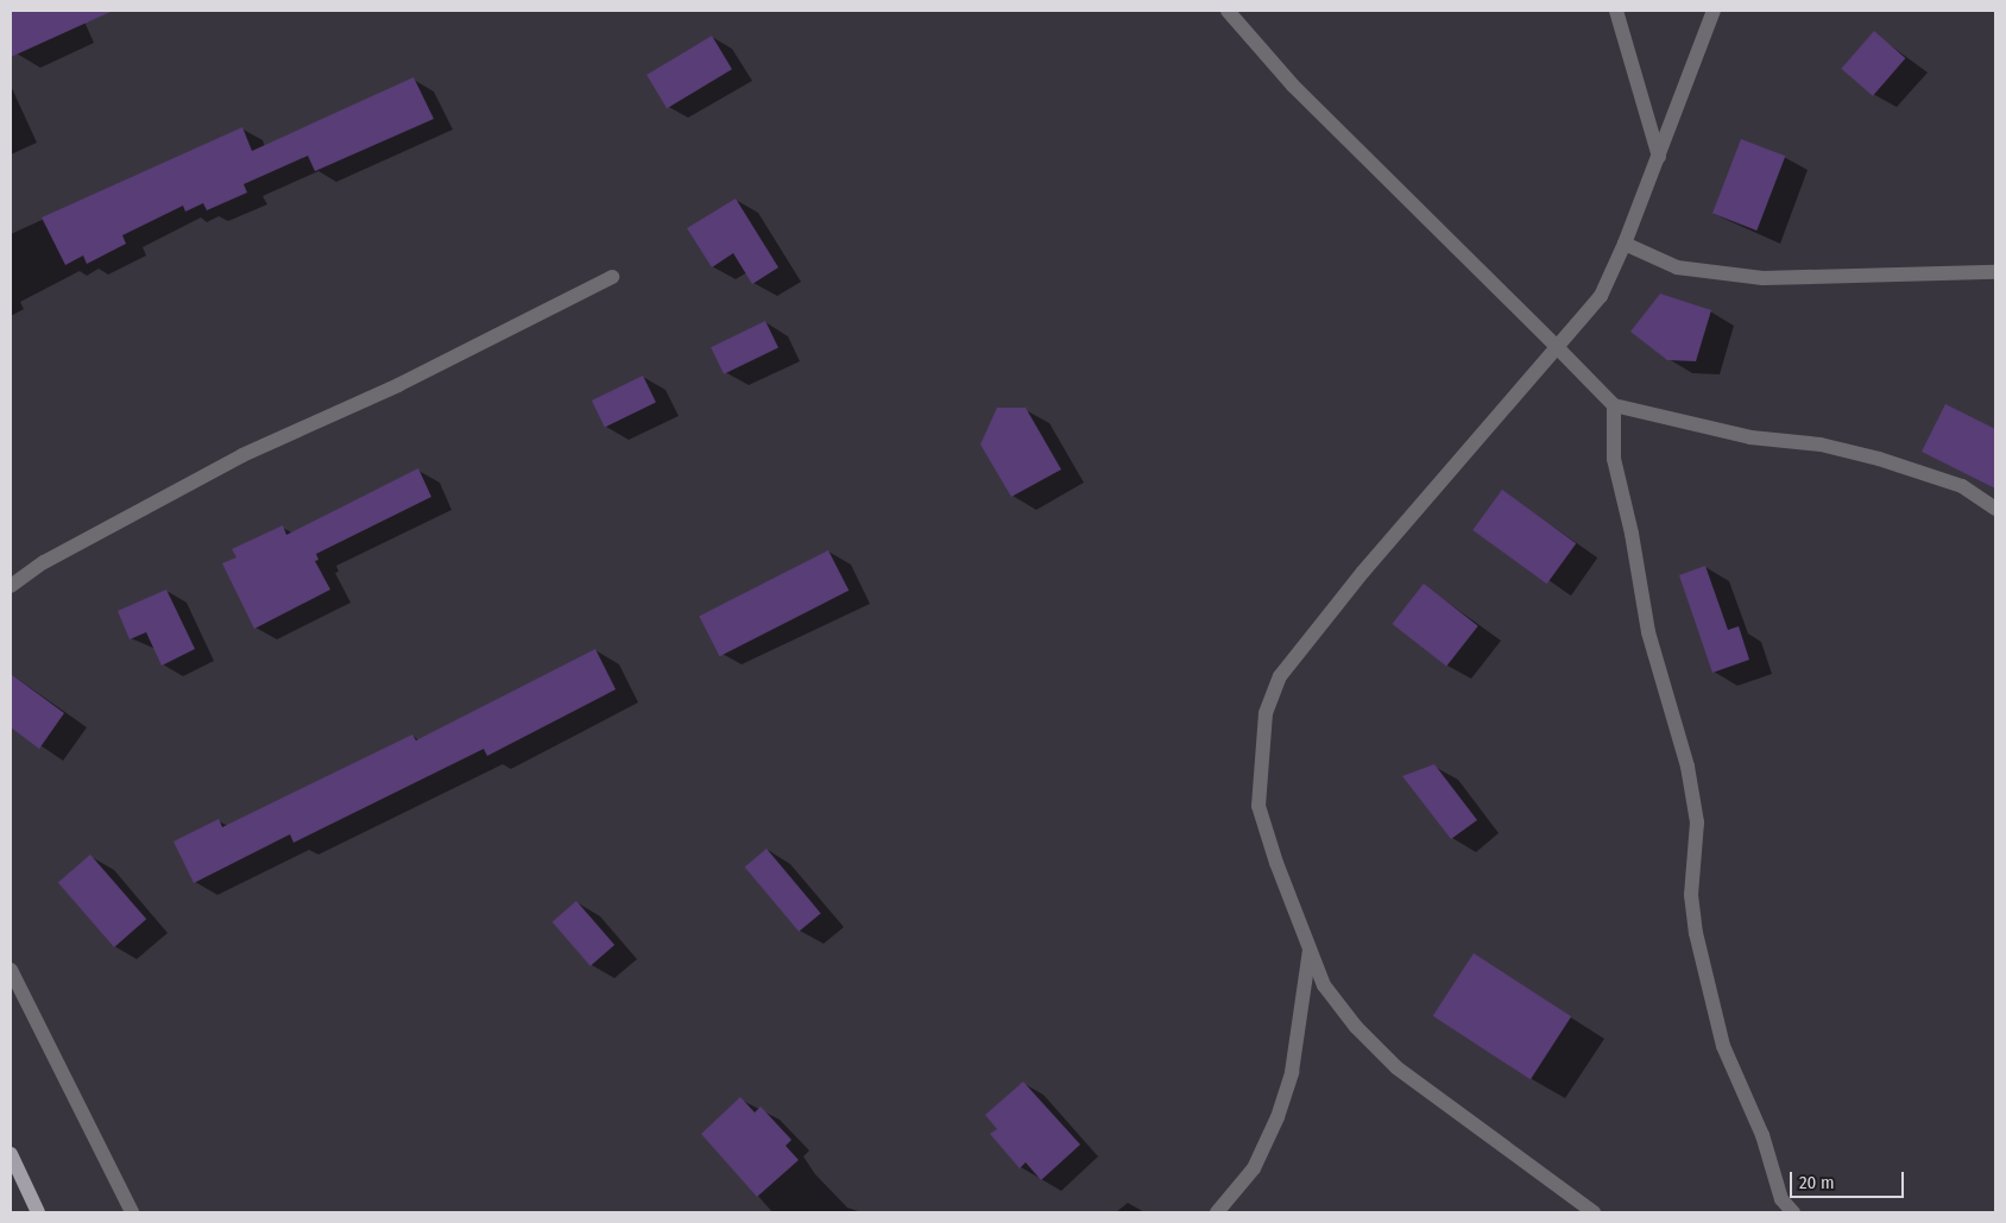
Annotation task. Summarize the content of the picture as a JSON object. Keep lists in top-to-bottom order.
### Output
{
  "scale_bar": "20 m"
}
